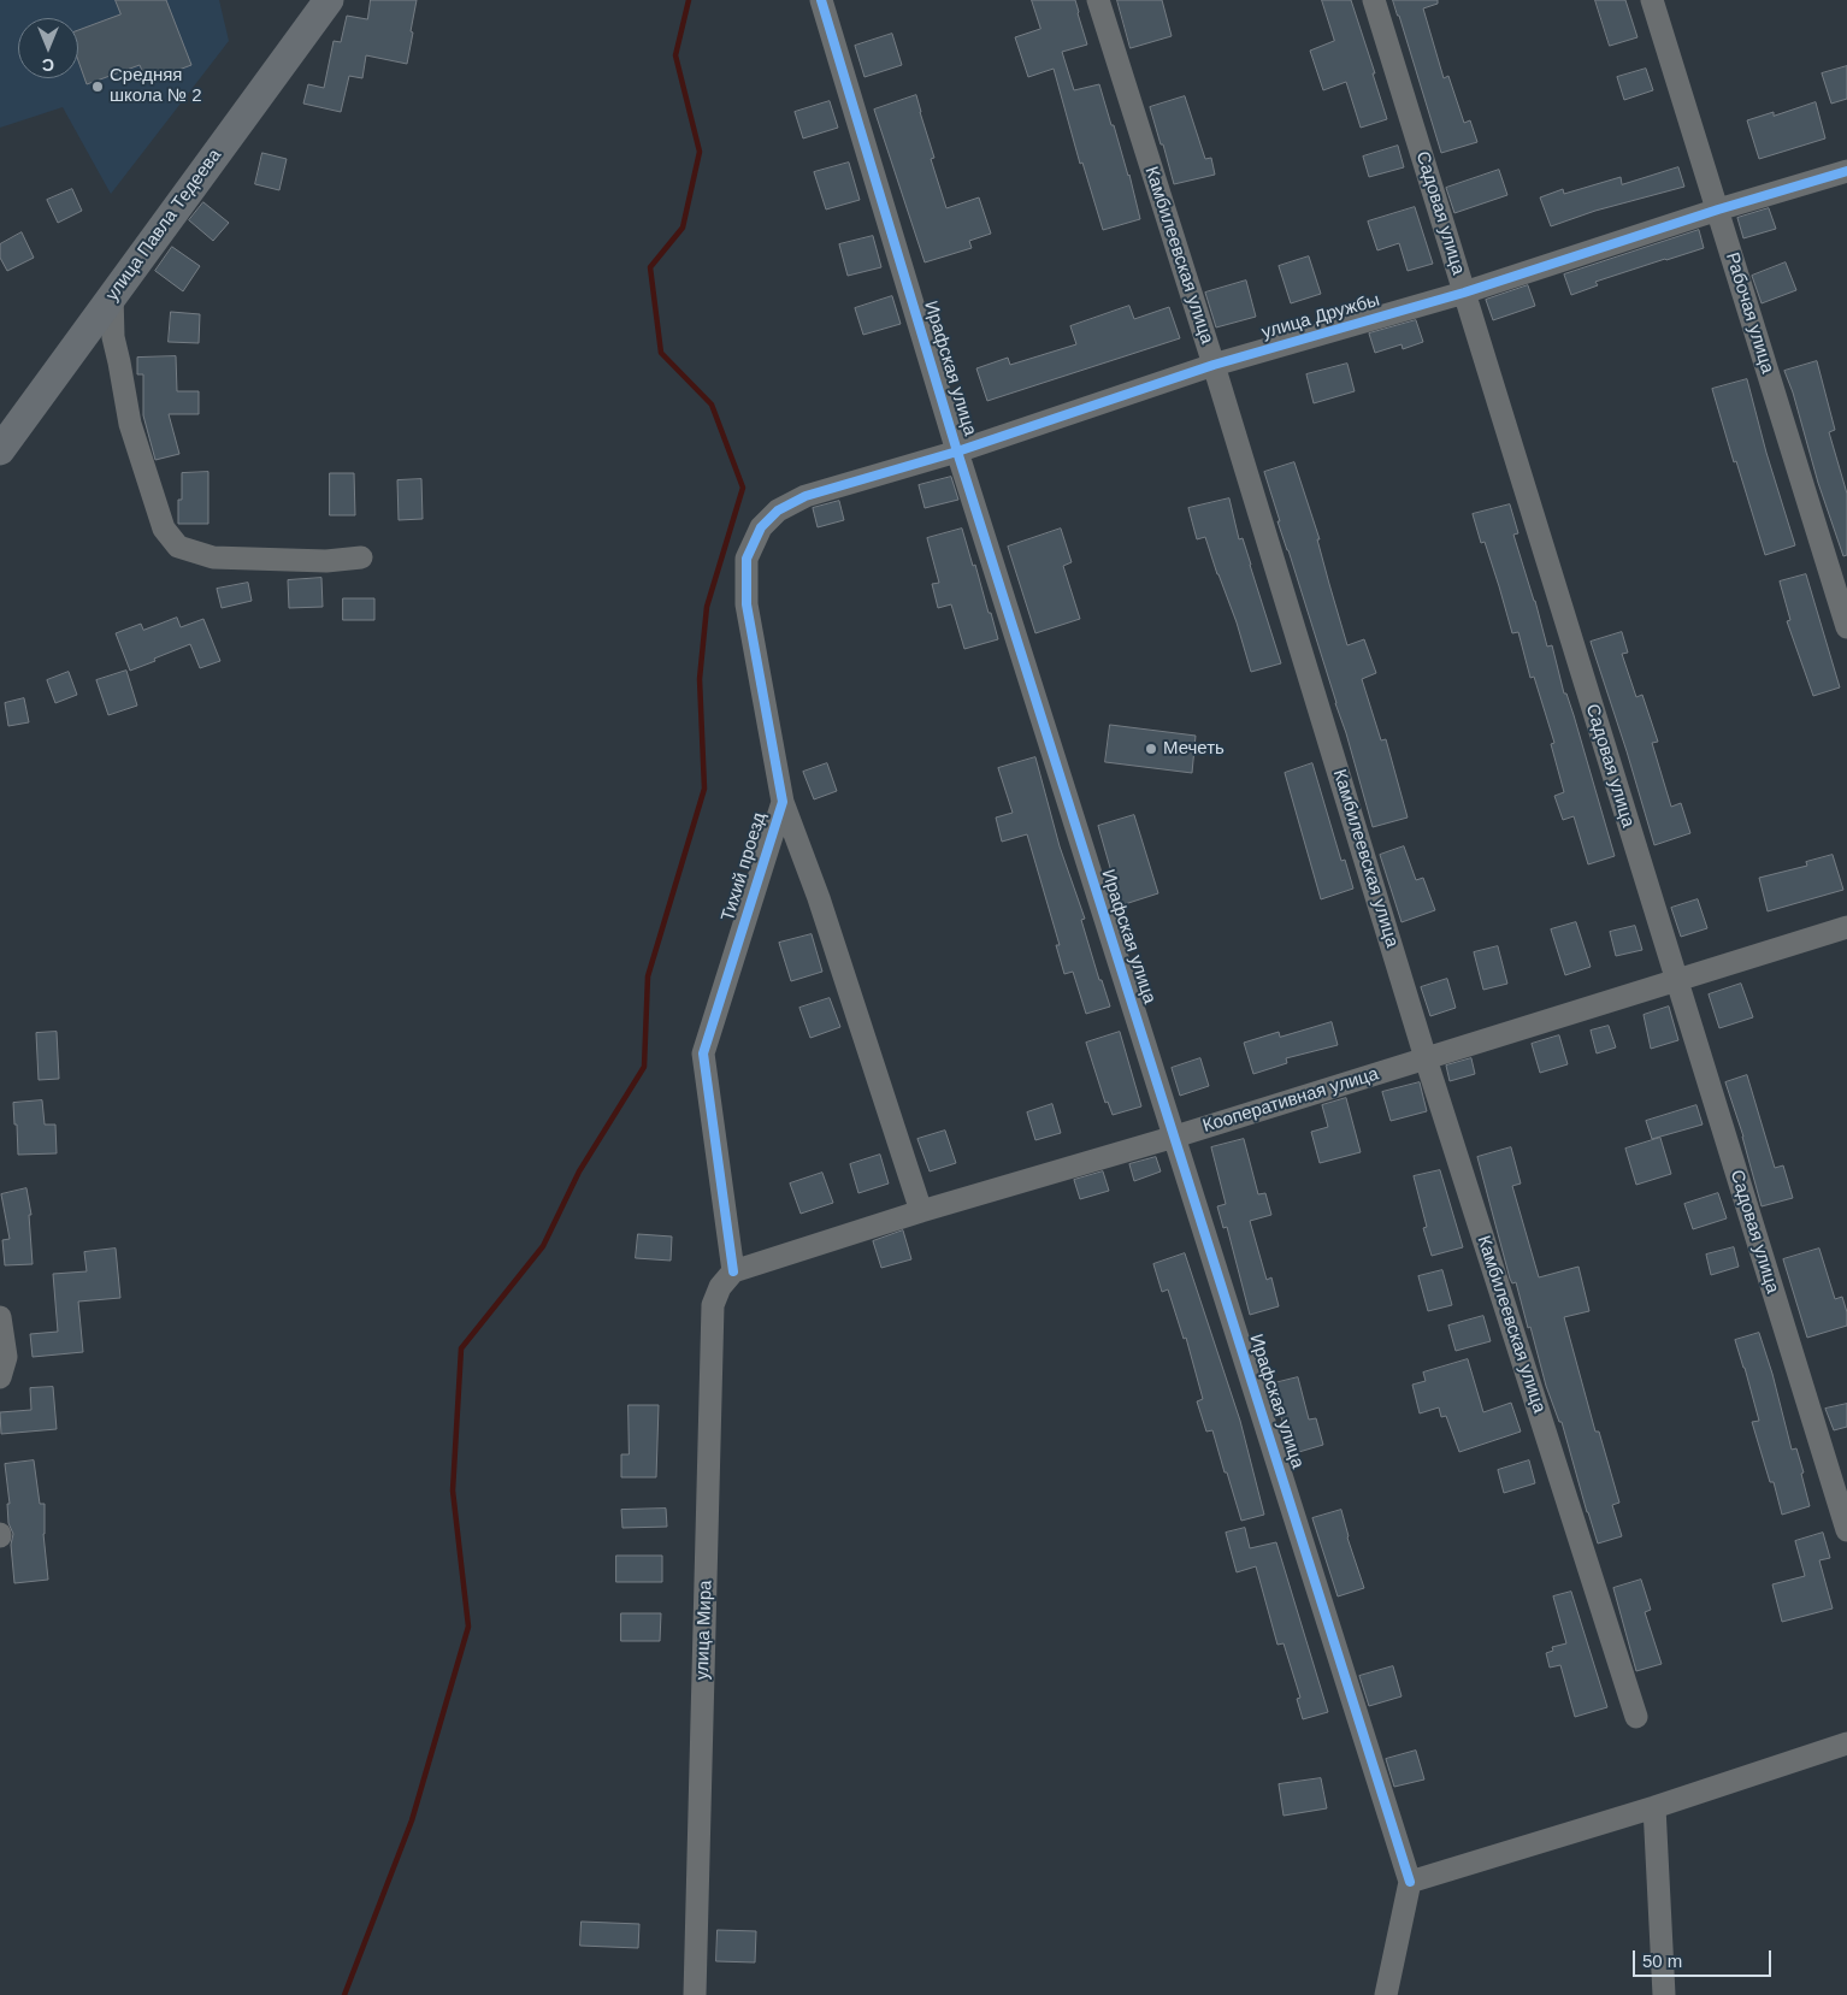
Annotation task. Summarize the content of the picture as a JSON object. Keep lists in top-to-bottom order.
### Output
{
  "streets": {
    "main road": ["улица Павла Тедеева"],
    "street": [
      "Садовая улица",
      "Камбилеевская улица",
      "Рабочая улица",
      "улица Дружбы",
      "Ирафская улица",
      "Тихий проезд",
      "Кооперативная улица",
      "улица Мира"
    ]
  },
  "crossings": [
    ["Садовая улица", "улица Дружбы"],
    ["Садовая улица", "Кооперативная улица"],
    ["Камбилеевская улица", "улица Дружбы"],
    ["Камбилеевская улица", "Кооперативная улица"],
    ["Рабочая улица", "улица Дружбы"],
    ["улица Дружбы", "Ирафская улица"],
    ["улица Дружбы", "Тихий проезд"],
    ["Ирафская улица", "Кооперативная улица"],
    ["Тихий проезд", "Кооперативная улица"],
    ["Тихий проезд", "улица Мира"],
    ["Кооперативная улица", "улица Мира"]
  ],
  "places": ["Средняя школа № 2", "Мечеть"],
  "scale_bar": "50 m",
  "north": "bottom"
}
